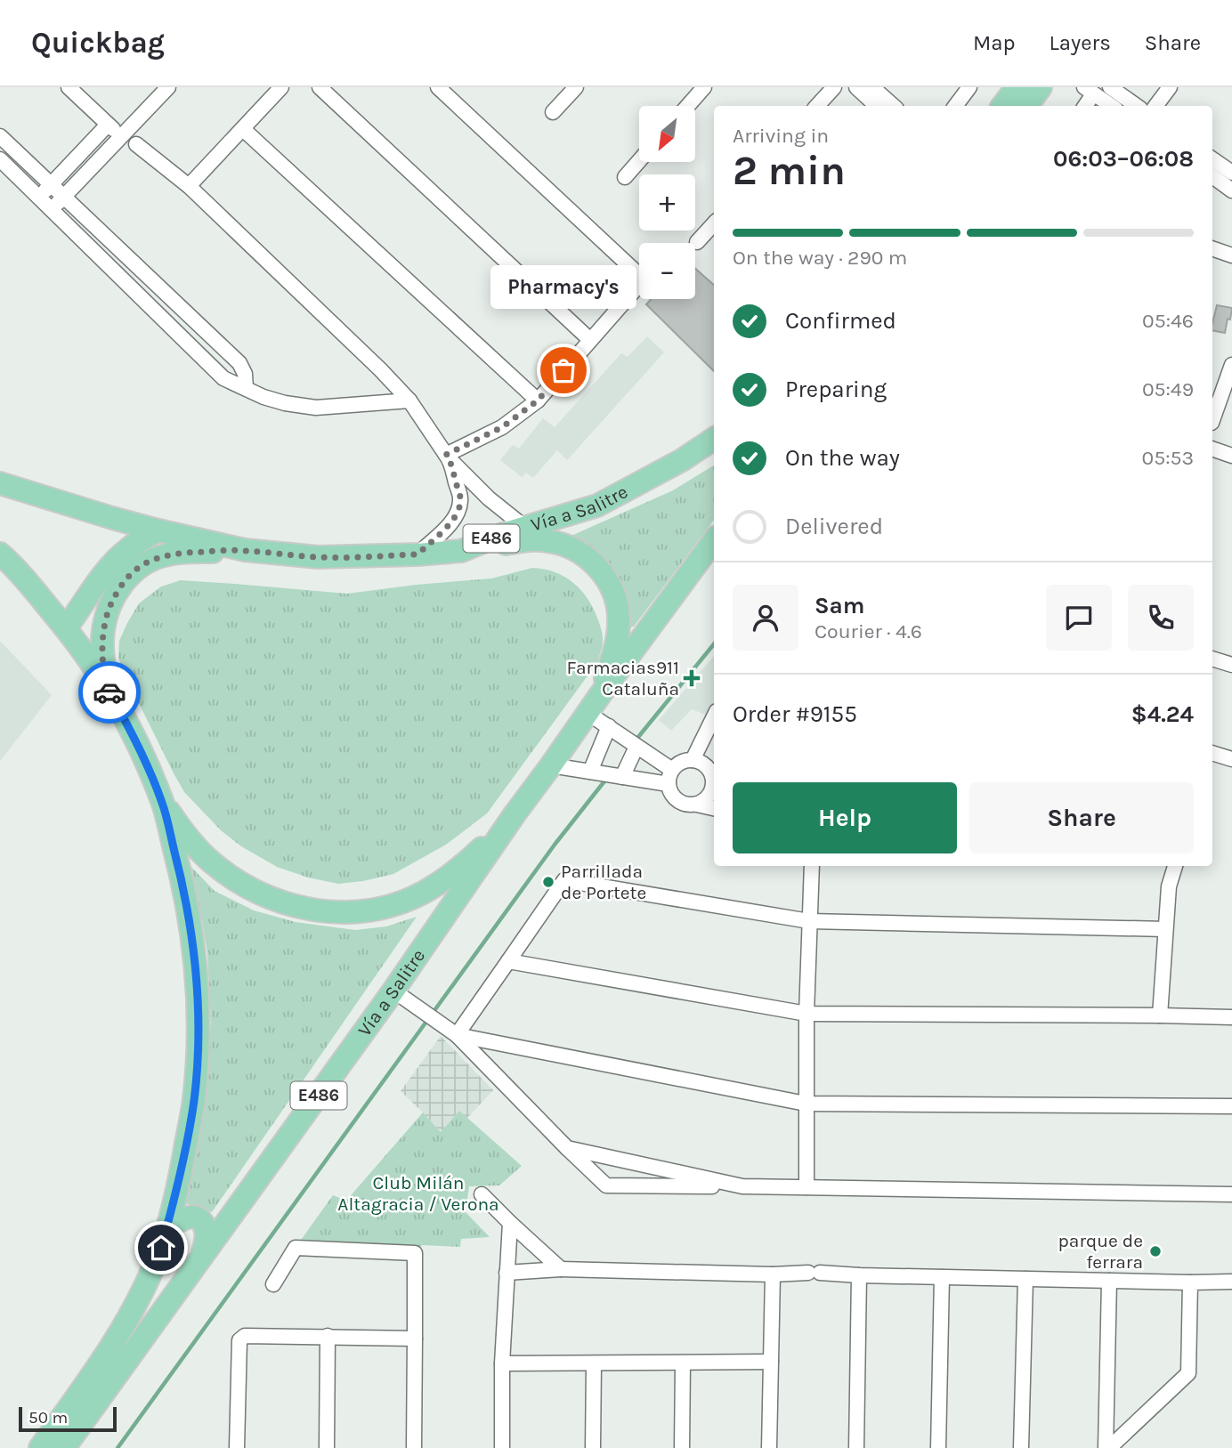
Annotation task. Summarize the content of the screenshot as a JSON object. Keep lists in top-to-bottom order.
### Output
{
  "streets": {
    "main road": ["Vía a Salitre", "E486"]
  },
  "parks": ["Club Milán Altagracia / Verona"],
  "places": {
    "other": ["Pharmacy's", "Parrillada de Portete", "parque de ferrara"],
    "health": ["Farmacias911 Cataluña"]
  },
  "scale_bar": "50 m",
  "north": "bottom left",
  "page": {
    "header": "Quickbag",
    "nav": ["Map", "Layers", "Share"],
    "map_buttons": ["+", "−"],
    "heading": ["2 min", "Arriving in", "06:03–06:08"],
    "panel": [
      "Sam",
      "Courier · 4.6",
      "Order #9155",
      "$4.24"
    ],
    "bar": "On the way · 290 m",
    "bubble": "Pharmacy's",
    "list": [
      ["Confirmed", "05:46"],
      ["Preparing", "05:49"],
      ["On the way", "05:53"],
      "Delivered"
    ],
    "buttons": ["Help", "Share"],
    "scale": "50 m"
  }
}
